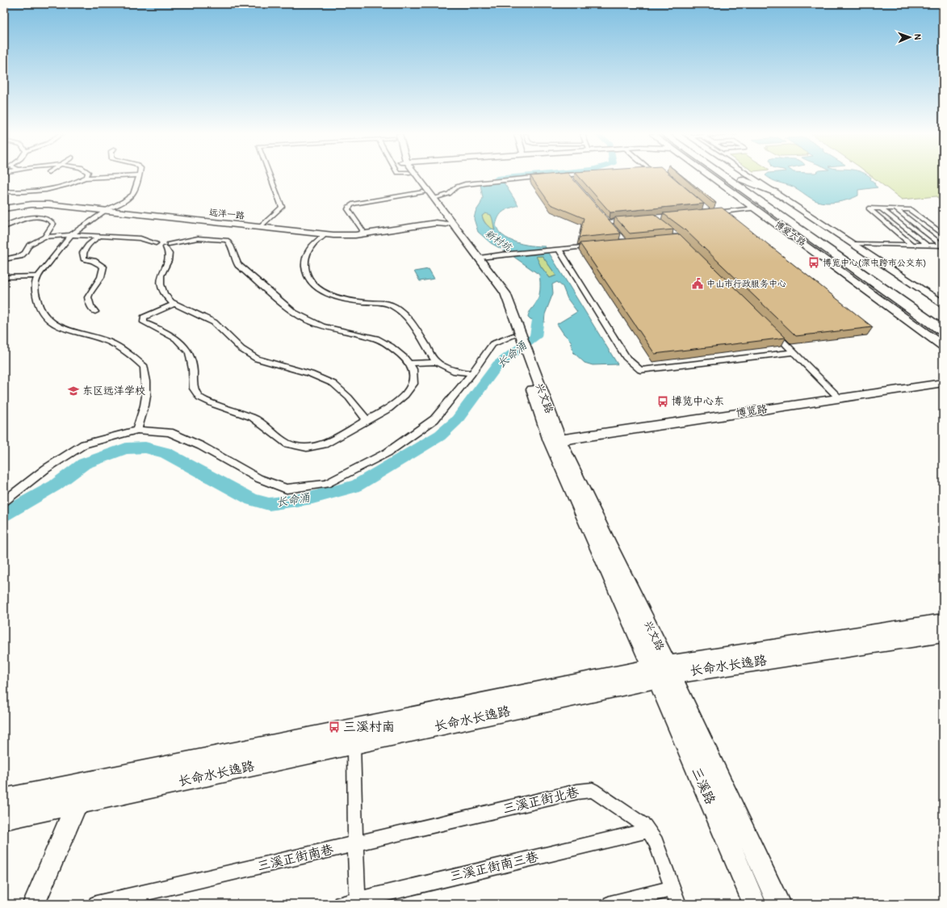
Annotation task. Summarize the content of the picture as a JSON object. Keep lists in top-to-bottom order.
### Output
{
  "streets": {
    "highway": ["博爱六路"],
    "street": [
      "远洋一路",
      "兴文路",
      "博览路",
      "长命水长逸路",
      "三溪路",
      "三溪正街北巷",
      "三溪正街南巷",
      "三溪正街南三巷"
    ]
  },
  "crossings": [
    ["兴文路", "博览路"],
    ["兴文路", "长命水长逸路"],
    ["兴文路", "三溪路"],
    ["长命水长逸路", "三溪路"],
    ["三溪正街北巷", "三溪正街南巷"],
    ["三溪正街北巷", "三溪正街南三巷"]
  ],
  "water": ["新村坑", "长命涌"],
  "places": {
    "bus stop": ["博览中心(深中跨市公交东)", "博览中心东", "三溪村南"],
    "public building": ["中山市行政服务中心"],
    "school or university": ["东区远洋学校"]
  },
  "north": "right"
}
